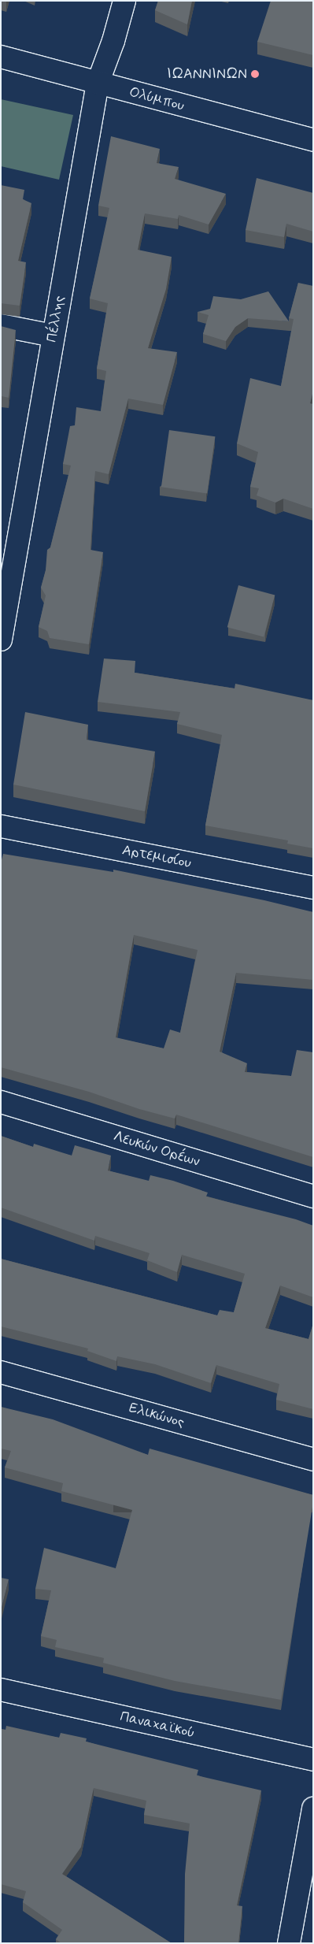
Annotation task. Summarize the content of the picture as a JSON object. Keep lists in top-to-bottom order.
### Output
{
  "streets": {
    "street": [
      "Ολύμπου",
      "Πέλλης",
      "Αρτεμισίου",
      "Λευκών Ορέων",
      "Ελικώνος",
      "Παναχαϊκού"
    ]
  },
  "crossings": [
    ["Ολύμπου", "Πέλλης"]
  ],
  "places": ["ΙΩΑΝΝΙΝΩΝ"]
}
